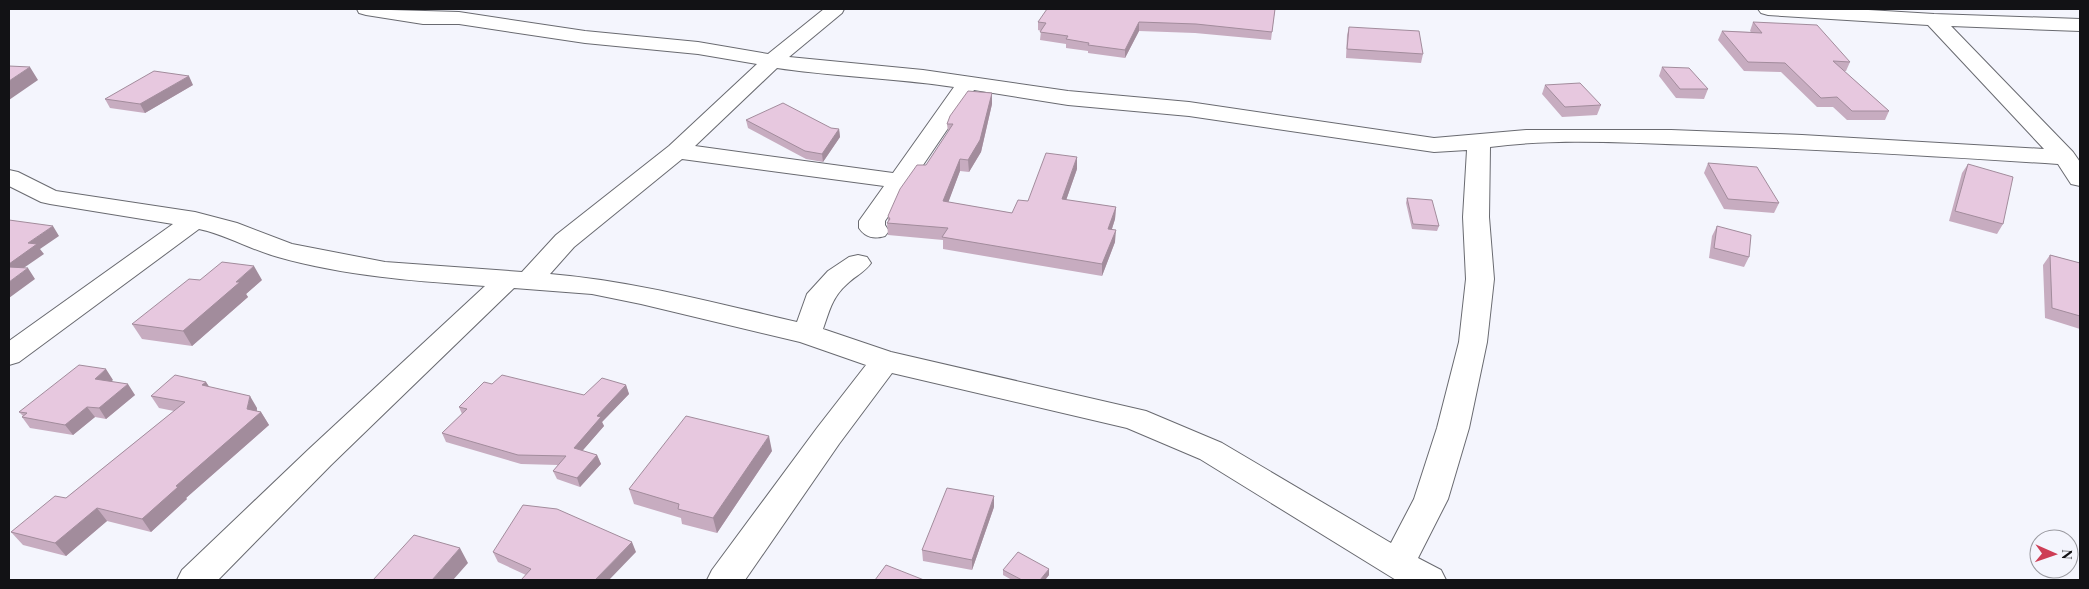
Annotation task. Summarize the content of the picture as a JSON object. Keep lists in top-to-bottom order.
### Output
{
  "north": "right"
}
